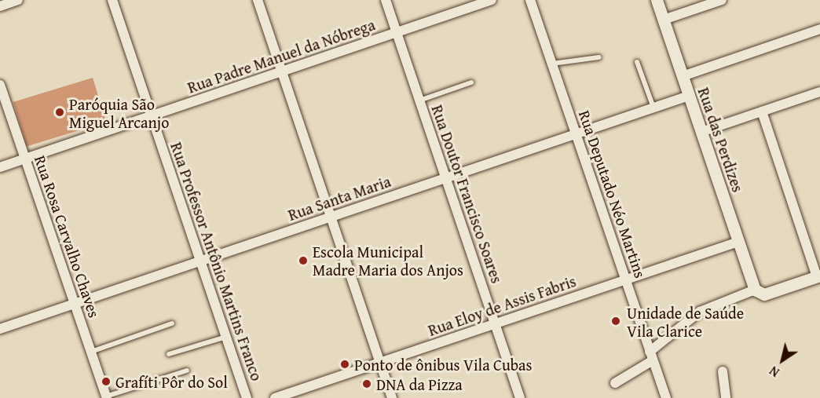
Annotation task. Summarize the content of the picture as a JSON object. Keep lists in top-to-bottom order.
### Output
{
  "streets": {
    "street": [
      "Rua Padre Manuel da Nóbrega",
      "Rua das Perdizes",
      "Rua Doutor Francisco Soares",
      "Rua Deputado Néo Martins",
      "Rua Santa Maria",
      "Rua Rosa Carvalho Chaves",
      "Rua Professor Antônio Martins Franco",
      "Rua Eloy de Assis Fabris"
    ]
  },
  "crossings": [
    ["Rua Padre Manuel da Nóbrega", "Rua Doutor Francisco Soares"],
    ["Rua Padre Manuel da Nóbrega", "Rua Rosa Carvalho Chaves"],
    ["Rua Padre Manuel da Nóbrega", "Rua Professor Antônio Martins Franco"],
    ["Rua das Perdizes", "Rua Santa Maria"],
    ["Rua das Perdizes", "Rua Eloy de Assis Fabris"],
    ["Rua Doutor Francisco Soares", "Rua Santa Maria"],
    ["Rua Doutor Francisco Soares", "Rua Eloy de Assis Fabris"],
    ["Rua Deputado Néo Martins", "Rua Santa Maria"],
    ["Rua Deputado Néo Martins", "Rua Eloy de Assis Fabris"],
    ["Rua Santa Maria", "Rua Rosa Carvalho Chaves"],
    ["Rua Santa Maria", "Rua Professor Antônio Martins Franco"]
  ],
  "places": [
    "Paróquia São Miguel Arcanjo",
    "Escola Municipal Madre Maria dos Anjos",
    "Unidade de Saúde Vila Clarice",
    "Ponto de ônibus Vila Cubas",
    "Grafíti Pôr do Sol",
    "DNA da Pizza"
  ],
  "north": "bottom left"
}
